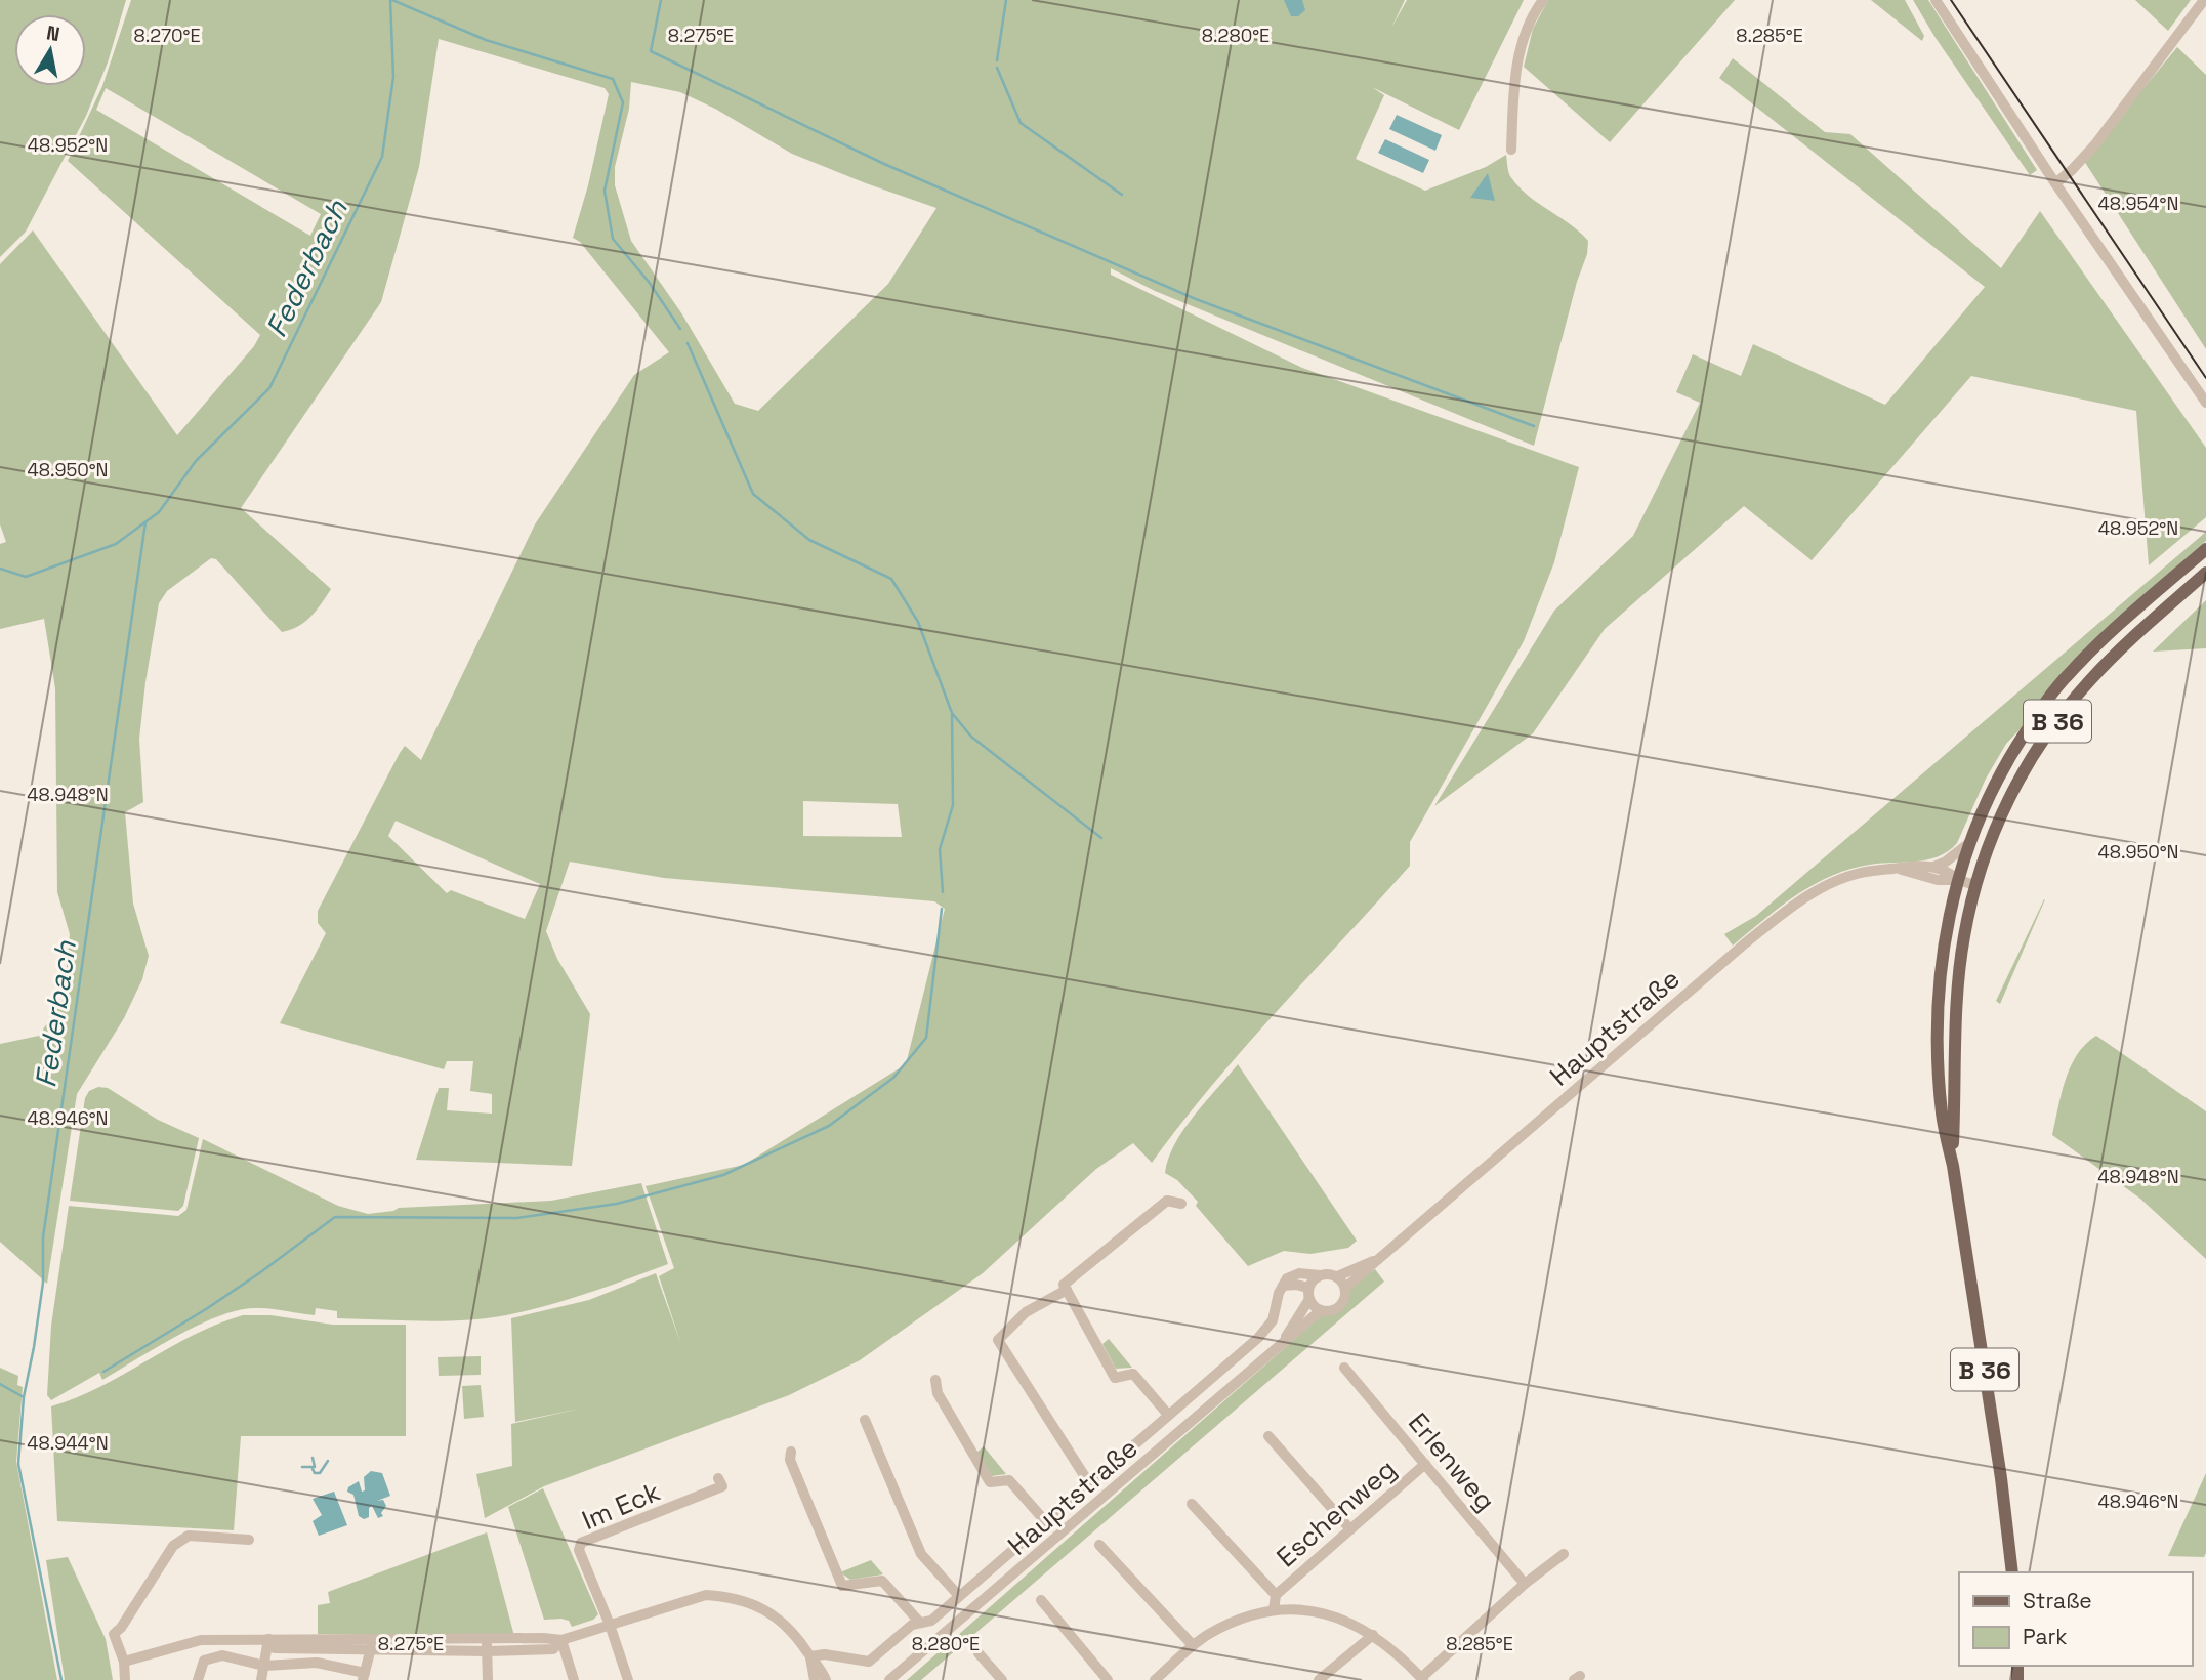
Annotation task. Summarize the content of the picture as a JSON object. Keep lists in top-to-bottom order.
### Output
{
  "streets": {
    "main road": ["B 36"],
    "street": [
      "Hauptstraße",
      "Erlenweg",
      "Im Eck",
      "Eschenweg"
    ]
  },
  "crossings": [
    ["B 36", "Hauptstraße"],
    ["Erlenweg", "Eschenweg"]
  ],
  "water": ["Federbach"],
  "legend": ["Straße", "Park"],
  "north": "top",
  "coordinates": [
    "8.270°E",
    "8.275°E",
    "8.280°E",
    "8.285°E",
    "48.952°N",
    "48.954°N",
    "48.950°N",
    "48.948°N",
    "48.946°N",
    "48.944°N"
  ]
}
